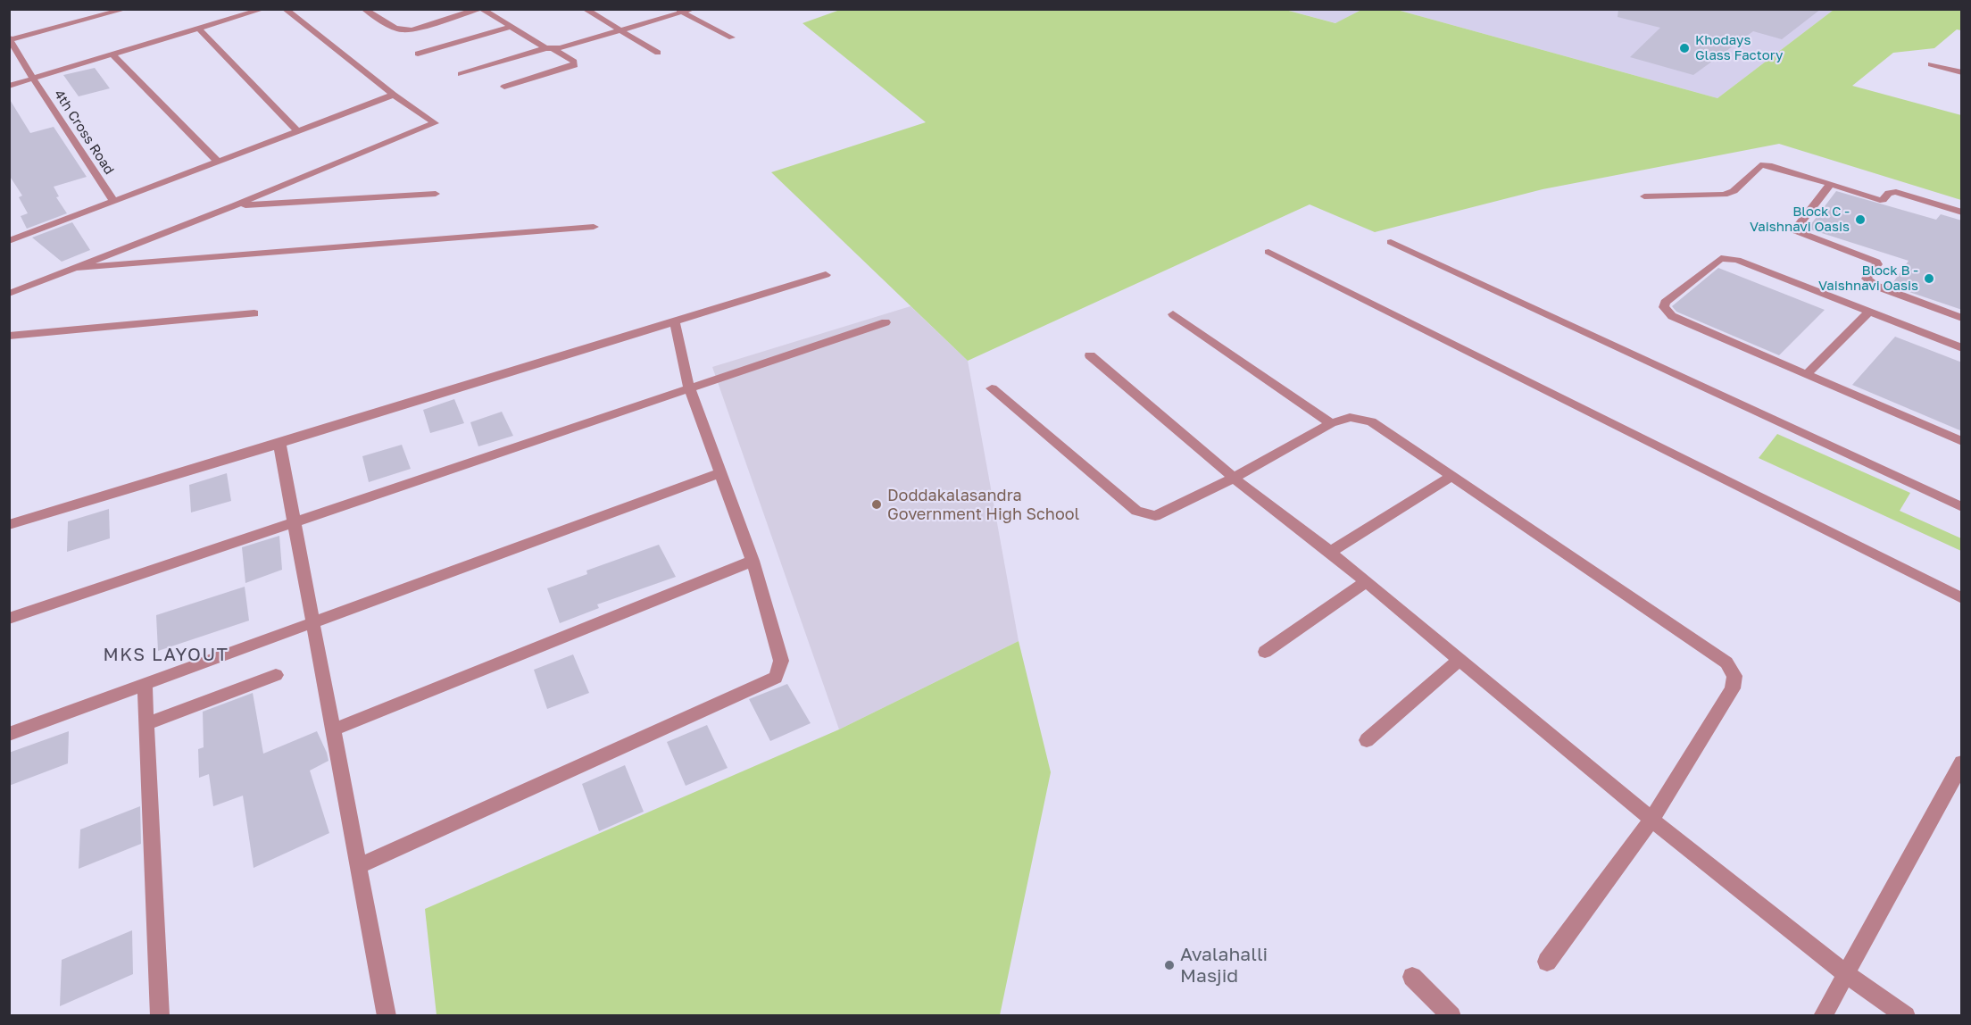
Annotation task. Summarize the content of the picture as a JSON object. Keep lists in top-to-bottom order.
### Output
{
  "streets": {
    "street": ["4th Cross Road"]
  },
  "districts": ["MKS LAYOUT"],
  "places": [
    "Khodays Glass Factory",
    "Block C - Vaishnavi Oasis",
    "Block B - Vaishnavi Oasis",
    "Doddakalasandra Government High School",
    "Avalahalli Masjid"
  ]
}
